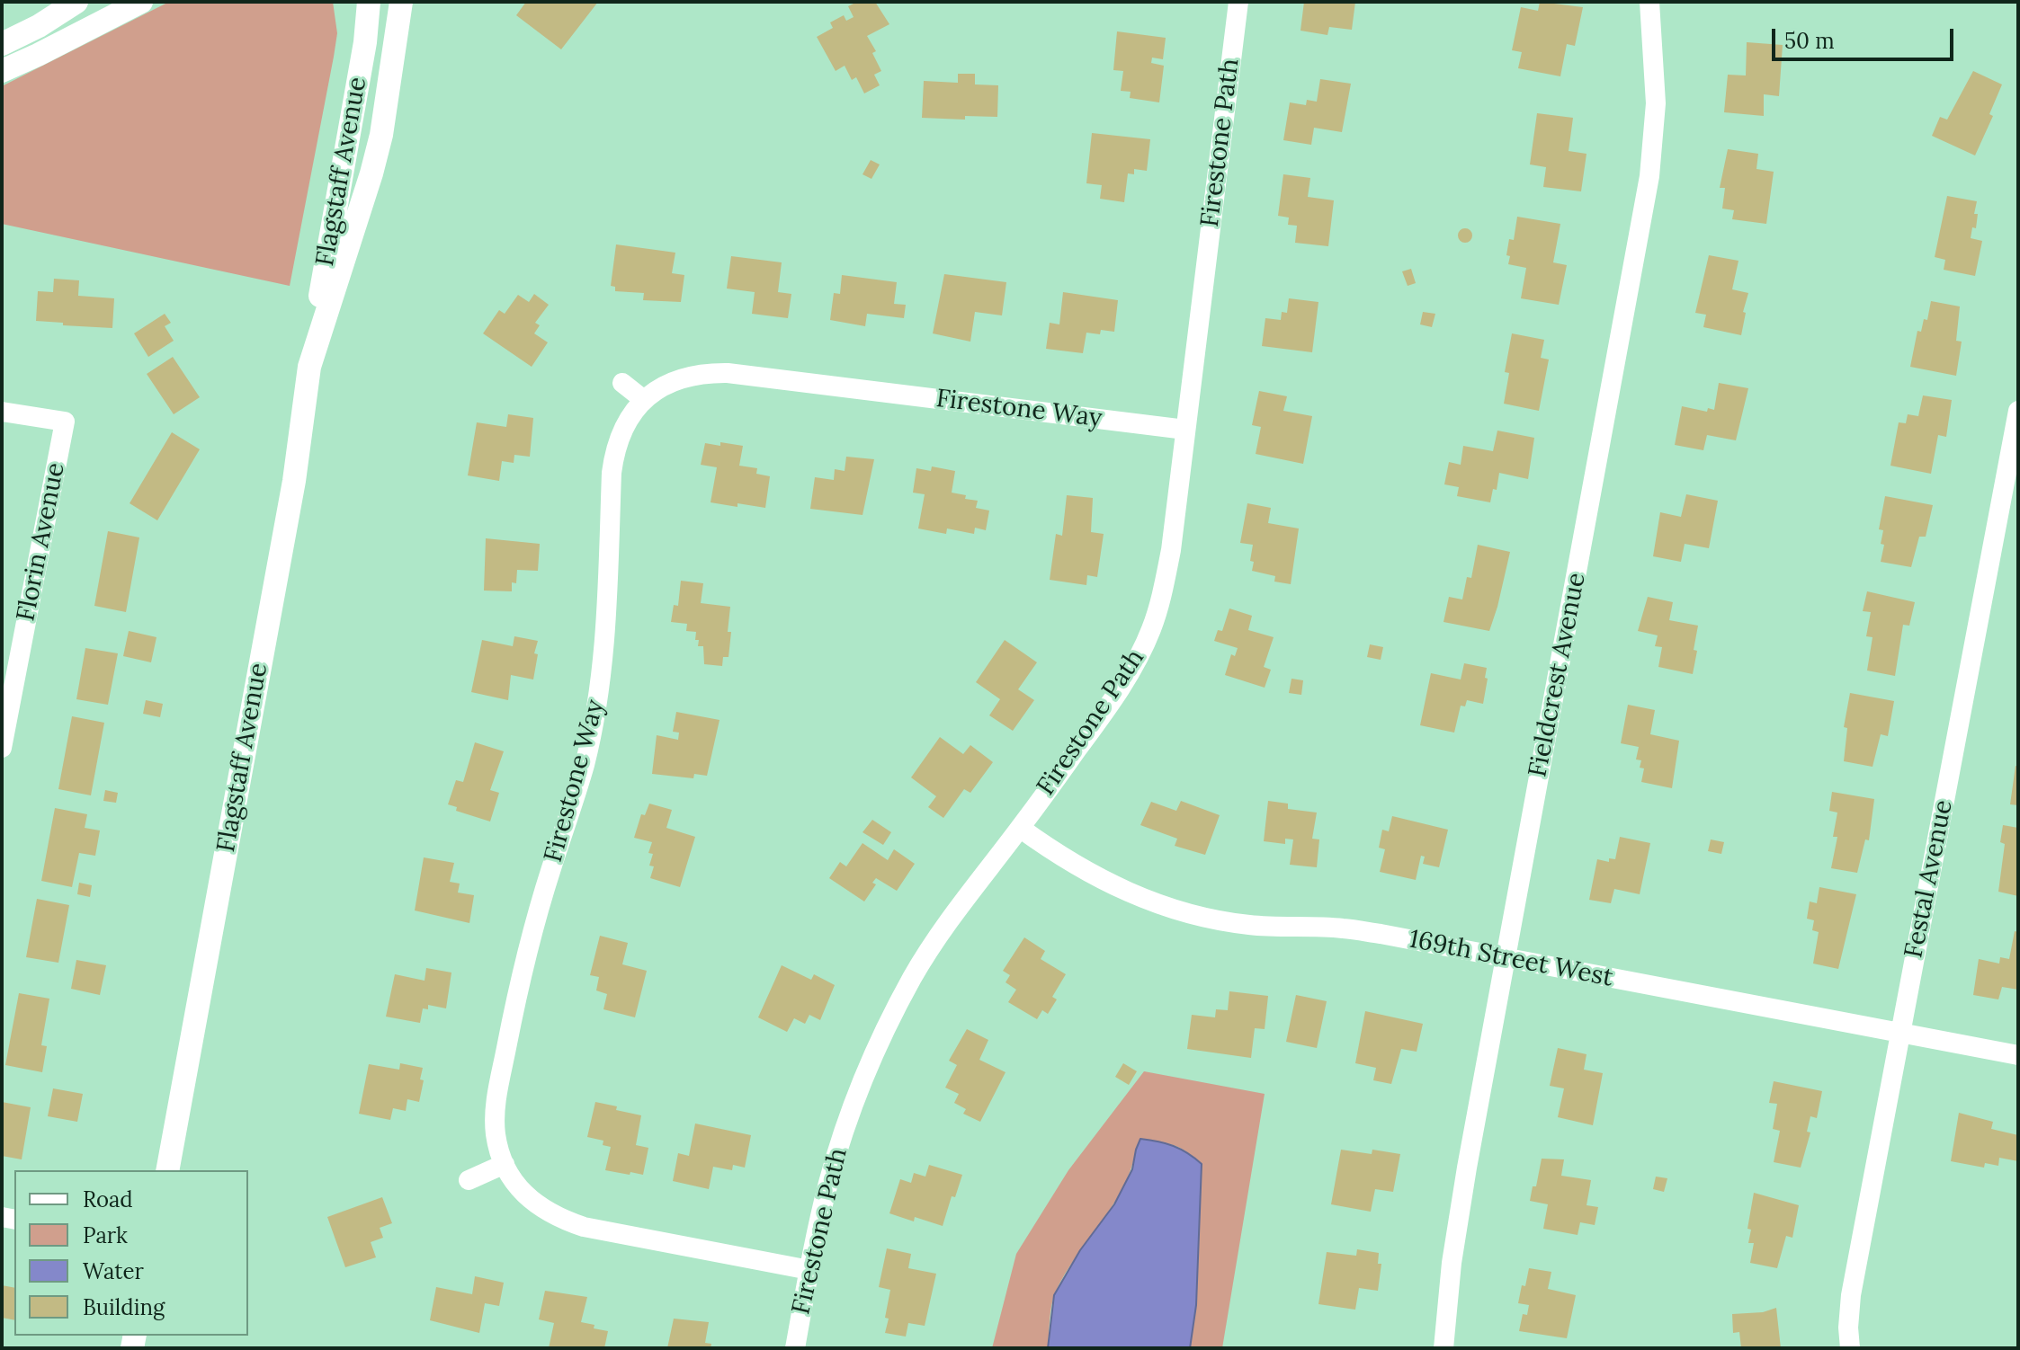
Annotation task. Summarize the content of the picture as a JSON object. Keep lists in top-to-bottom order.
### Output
{
  "streets": {
    "street": [
      "Firestone Path",
      "Flagstaff Avenue",
      "Firestone Way",
      "Florin Avenue",
      "Fieldcrest Avenue",
      "Festal Avenue",
      "169th Street West"
    ]
  },
  "crossings": [
    ["Firestone Path", "Firestone Way"],
    ["Firestone Path", "169th Street West"],
    ["Fieldcrest Avenue", "169th Street West"],
    ["Festal Avenue", "169th Street West"]
  ],
  "legend": [
    "Road",
    "Park",
    "Water",
    "Building"
  ],
  "scale_bar": "50 m"
}
